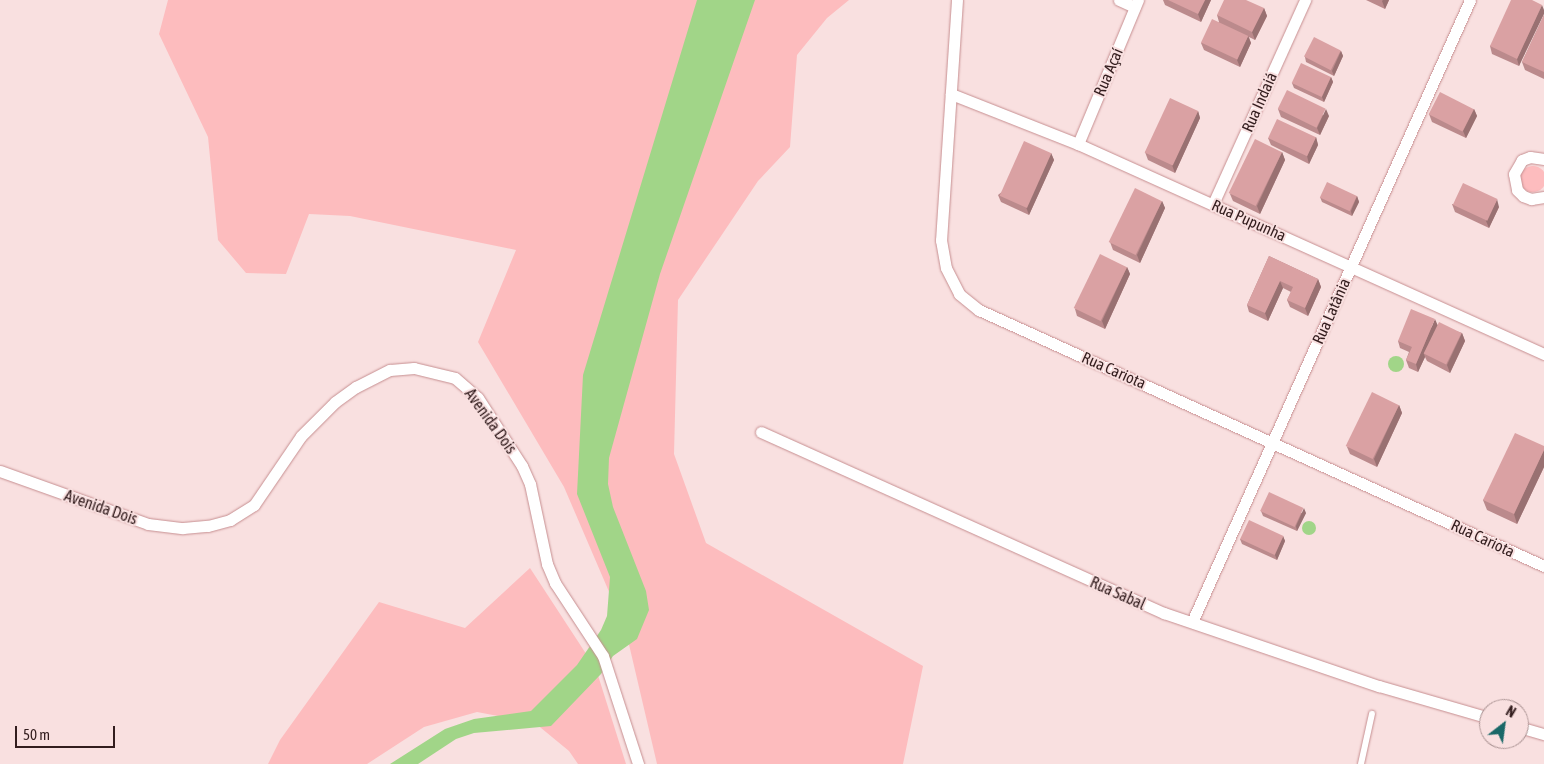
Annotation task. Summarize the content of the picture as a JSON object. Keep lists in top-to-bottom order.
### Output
{
  "streets": {
    "street": [
      "Rua Açaí",
      "Rua Indaiá",
      "Rua Pupunha",
      "Rua Latânia",
      "Rua Cariota",
      "Avenida Dois",
      "Rua Sabal"
    ]
  },
  "crossings": [
    ["Rua Açaí", "Rua Pupunha"],
    ["Rua Indaiá", "Rua Pupunha"],
    ["Rua Pupunha", "Rua Latânia"],
    ["Rua Pupunha", "Rua Cariota"],
    ["Rua Latânia", "Rua Cariota"],
    ["Rua Latânia", "Rua Sabal"]
  ],
  "scale_bar": "50 m",
  "north": "top right"
}
